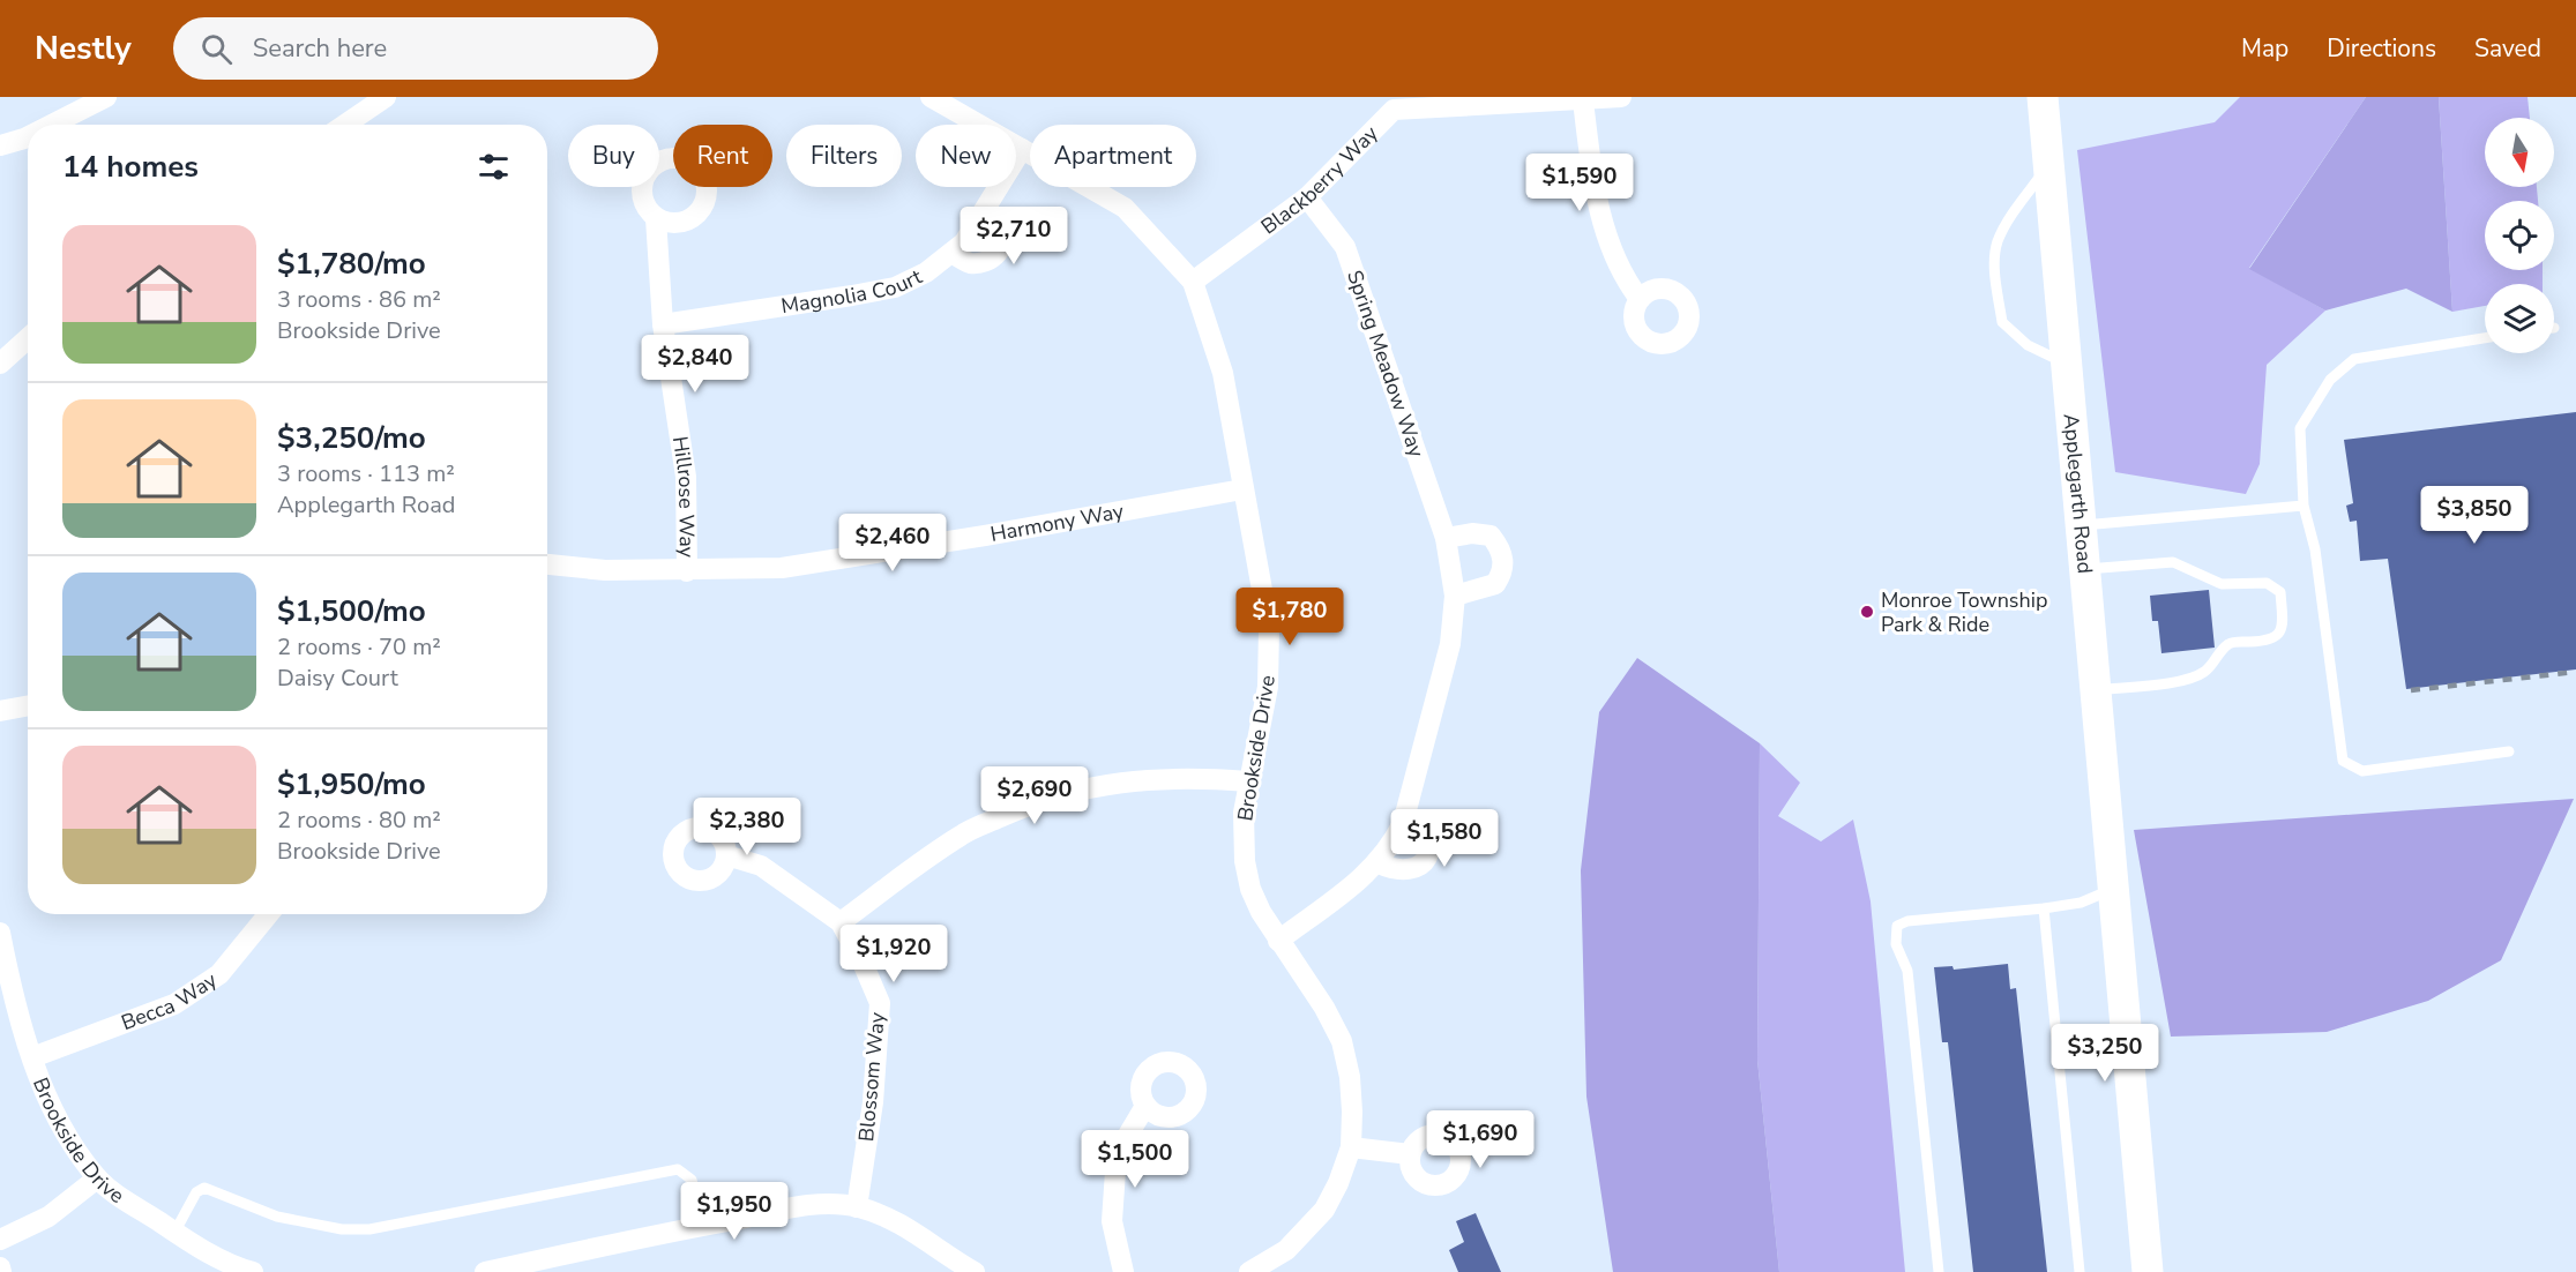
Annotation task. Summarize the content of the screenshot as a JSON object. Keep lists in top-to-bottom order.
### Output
{
  "streets": {
    "main road": ["Applegarth Road"],
    "street": [
      "Blackberry Way",
      "Magnolia Court",
      "Spring Meadow Way",
      "Hillrose Way",
      "Harmony Way",
      "Brookside Drive",
      "Becca Way",
      "Blossom Way"
    ]
  },
  "crossings": [
    ["Blackberry Way", "Spring Meadow Way"],
    ["Blackberry Way", "Brookside Drive"],
    ["Magnolia Court", "Hillrose Way"],
    ["Magnolia Court", "Brookside Drive"],
    ["Spring Meadow Way", "Brookside Drive"],
    ["Hillrose Way", "Harmony Way"],
    ["Harmony Way", "Brookside Drive"],
    ["Brookside Drive", "Becca Way"]
  ],
  "places": ["Monroe Township Park & Ride"],
  "north": "bottom",
  "page": {
    "header": "Nestly",
    "search": "Search here",
    "nav": ["Map", "Directions", "Saved"],
    "chip": [
      "Buy",
      "Rent",
      "Filters",
      "New",
      "Apartment"
    ],
    "heading": "14 homes",
    "price": [
      "$1,590",
      "$2,710",
      "$2,840",
      "$3,850",
      "$2,460",
      "$1,780",
      "$2,690",
      "$2,380",
      "$1,580",
      "$1,920",
      "$3,250",
      "$1,690",
      "$1,500",
      "$1,950"
    ],
    "list": [
      {
        "name": "$1,780/mo",
        "note": "3 rooms · 86 m² · Brookside Drive"
      },
      {
        "name": "$3,250/mo",
        "note": "3 rooms · 113 m² · Applegarth Road"
      },
      {
        "name": "$1,500/mo",
        "note": "2 rooms · 70 m² · Daisy Court"
      },
      {
        "name": "$1,950/mo",
        "note": "2 rooms · 80 m² · Brookside Drive"
      }
    ]
  }
}
